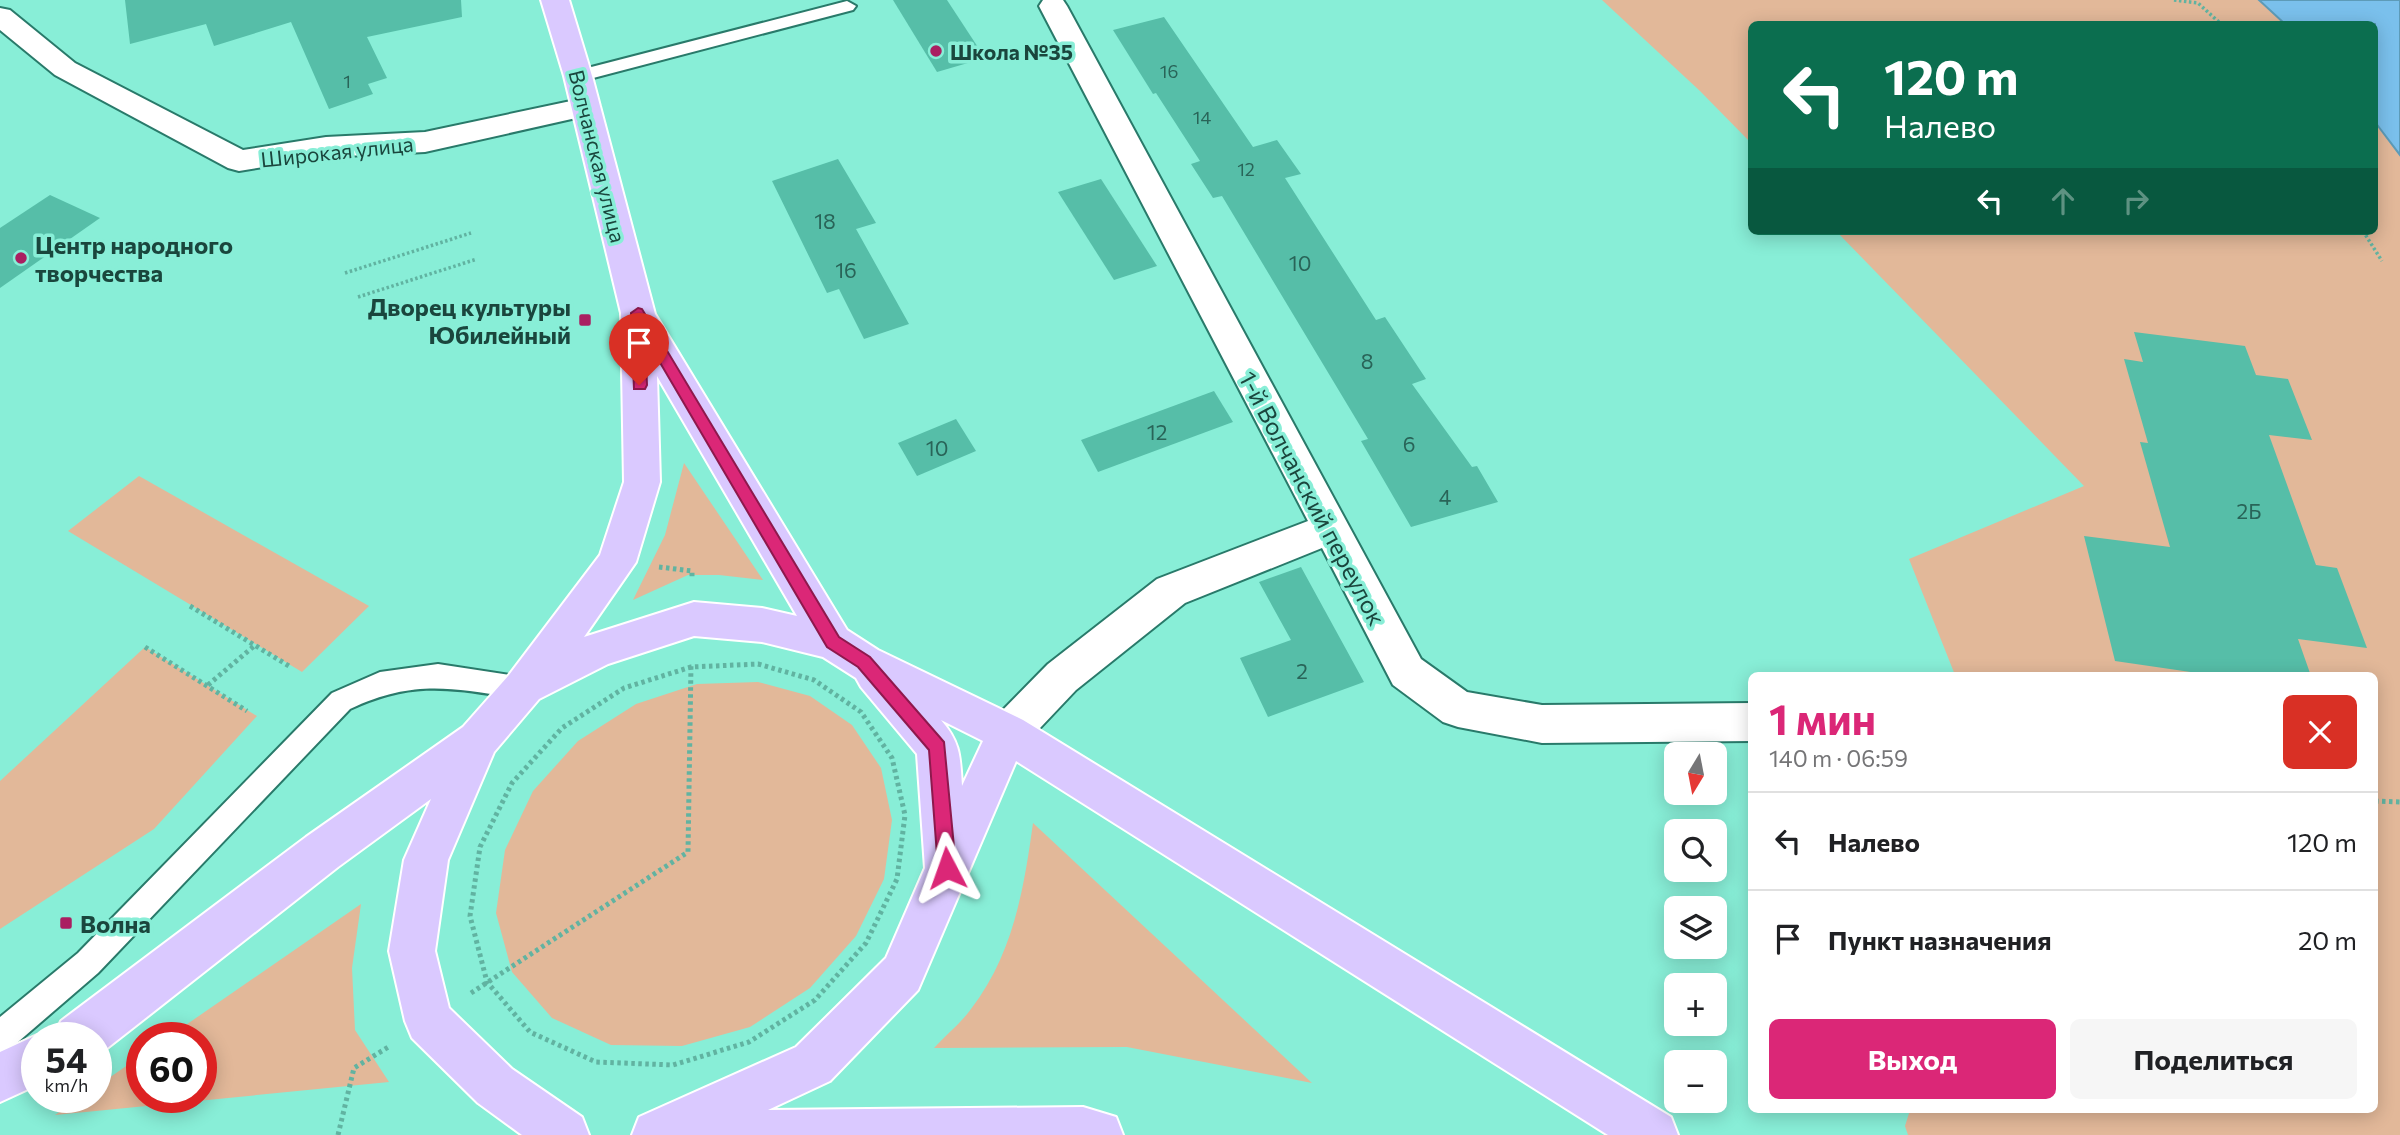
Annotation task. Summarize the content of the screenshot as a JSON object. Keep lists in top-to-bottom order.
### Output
{
  "streets": {
    "main road": ["Волчанская улица"],
    "street": ["Широкая улица", "1-й Волчанский переулок"]
  },
  "crossings": [
    ["Широкая улица", "Волчанская улица"]
  ],
  "places": {
    "other": ["Школа №35", "Центр народного творчества"],
    "transit": ["Дворец культуры Юбилейный", "Волна"]
  },
  "house_numbers": [
    "16",
    "1",
    "14",
    "12",
    "18",
    "10",
    "16",
    "8",
    "12",
    "6",
    "10",
    "4",
    "2Б",
    "2"
  ],
  "north": "bottom",
  "page": {
    "turn": ["120 m", "Налево"],
    "heading": ["1 мин", "140 m · 06:59"],
    "map_buttons": ["+", "−"],
    "list": [
      {
        "name": "Налево",
        "value": "120 m"
      },
      {
        "name": "Пункт назначения",
        "value": "20 m"
      }
    ],
    "buttons": ["Выход", "Поделиться"],
    "speed": "54 km/h",
    "limit": "60"
  }
}
